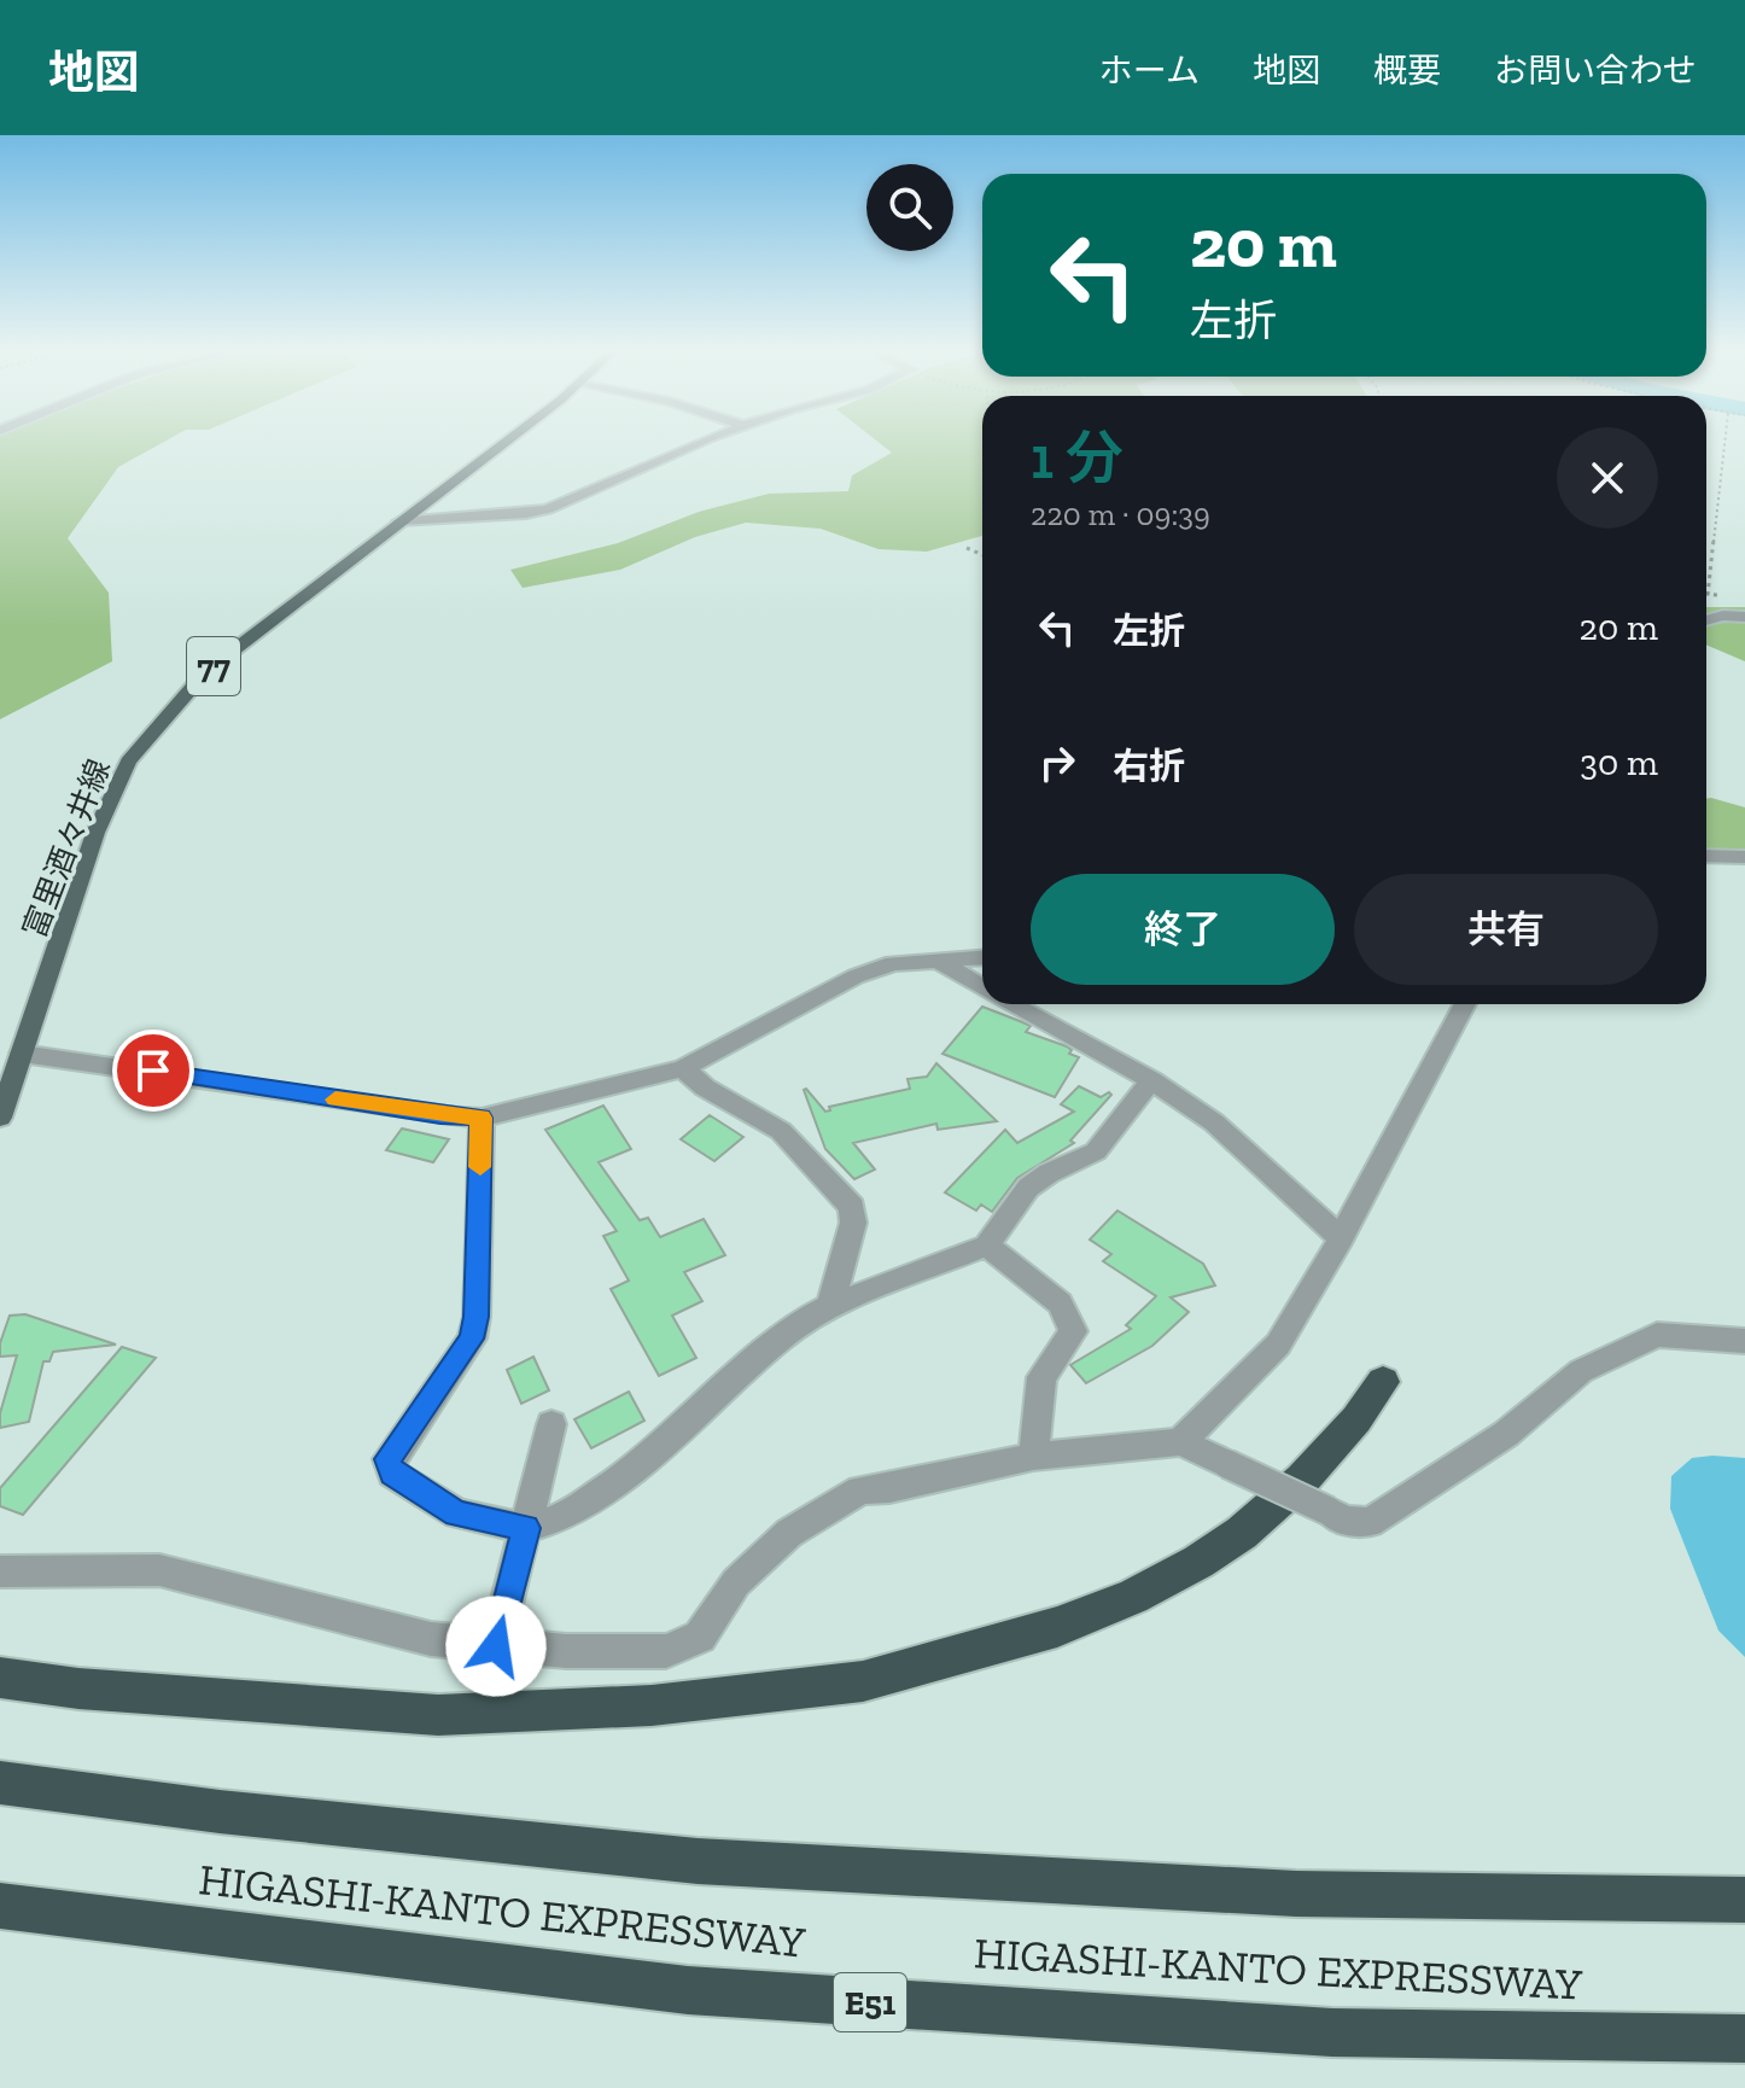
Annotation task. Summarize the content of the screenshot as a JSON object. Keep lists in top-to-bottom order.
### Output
{
  "streets": {
    "highway": ["HIGASHI-KANTO EXPRESSWAY", "E51"],
    "main road": ["77", "富里酒々井線"]
  },
  "page": {
    "header": "地図",
    "nav": [
      "ホーム",
      "地図",
      "概要",
      "お問い合わせ"
    ],
    "turn": ["20 m", "左折"],
    "heading": ["1 分", "220 m · 09:39"],
    "list": [
      {
        "name": "左折",
        "value": "20 m"
      },
      {
        "name": "右折",
        "value": "30 m"
      }
    ],
    "buttons": ["終了", "共有"]
  }
}
